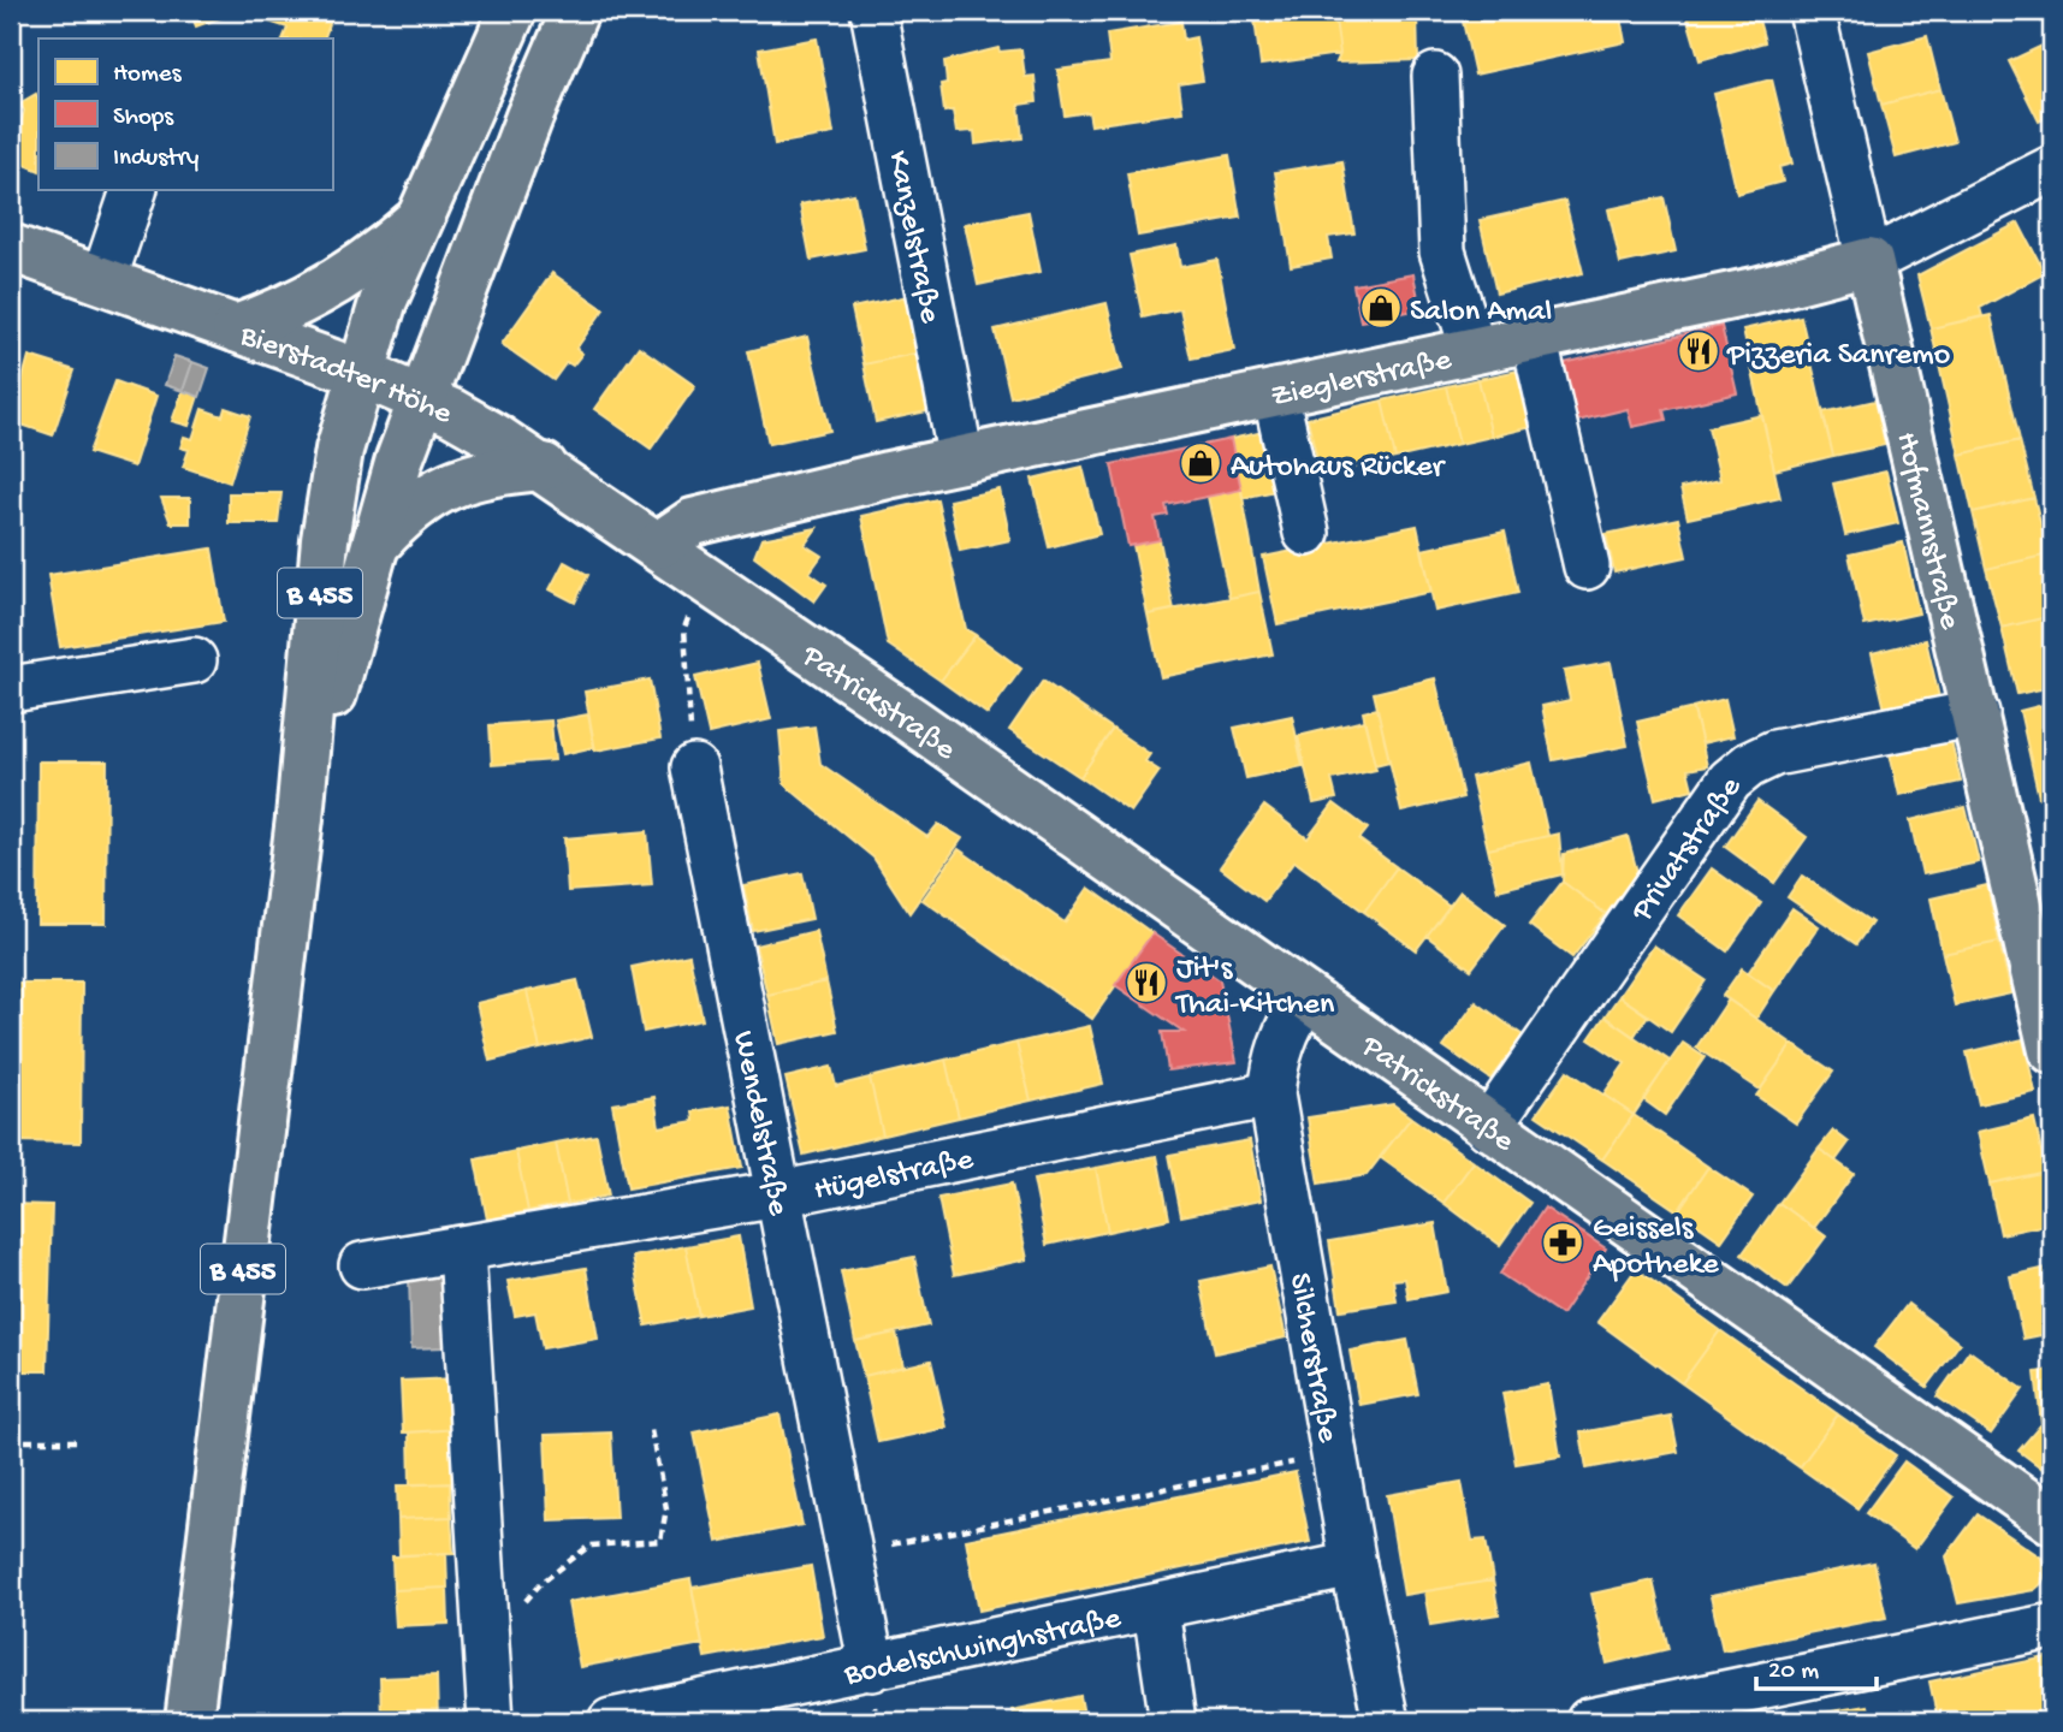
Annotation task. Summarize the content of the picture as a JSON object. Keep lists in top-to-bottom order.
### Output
{
  "streets": {
    "main road": [
      "Bierstadter Höhe",
      "Zieglerstraße",
      "Hofmannstraße",
      "B 455",
      "Patrickstraße"
    ],
    "street": [
      "Kanzelstraße",
      "Privatstraße",
      "Wendelstraße",
      "Hügelstraße",
      "Silcherstraße",
      "Bodelschwinghstraße"
    ]
  },
  "crossings": [
    ["Kanzelstraße", "Zieglerstraße"],
    ["Bierstadter Höhe", "Zieglerstraße"],
    ["Bierstadter Höhe", "B 455"],
    ["Bierstadter Höhe", "Patrickstraße"],
    ["Zieglerstraße", "Hofmannstraße"],
    ["Zieglerstraße", "Patrickstraße"],
    ["Hofmannstraße", "Privatstraße"],
    ["Patrickstraße", "Privatstraße"],
    ["Patrickstraße", "Silcherstraße"],
    ["Wendelstraße", "Hügelstraße"],
    ["Wendelstraße", "Bodelschwinghstraße"],
    ["Hügelstraße", "Silcherstraße"],
    ["Silcherstraße", "Bodelschwinghstraße"]
  ],
  "places": {
    "shop": ["Salon Amal", "Autohaus Rücker"],
    "restaurant": ["Pizzeria Sanremo", "Jit's Thai-Kitchen"],
    "pharmacy": ["Geissels Apotheke"]
  },
  "legend": ["Homes", "Shops", "Industry"],
  "scale_bar": "20 m"
}
